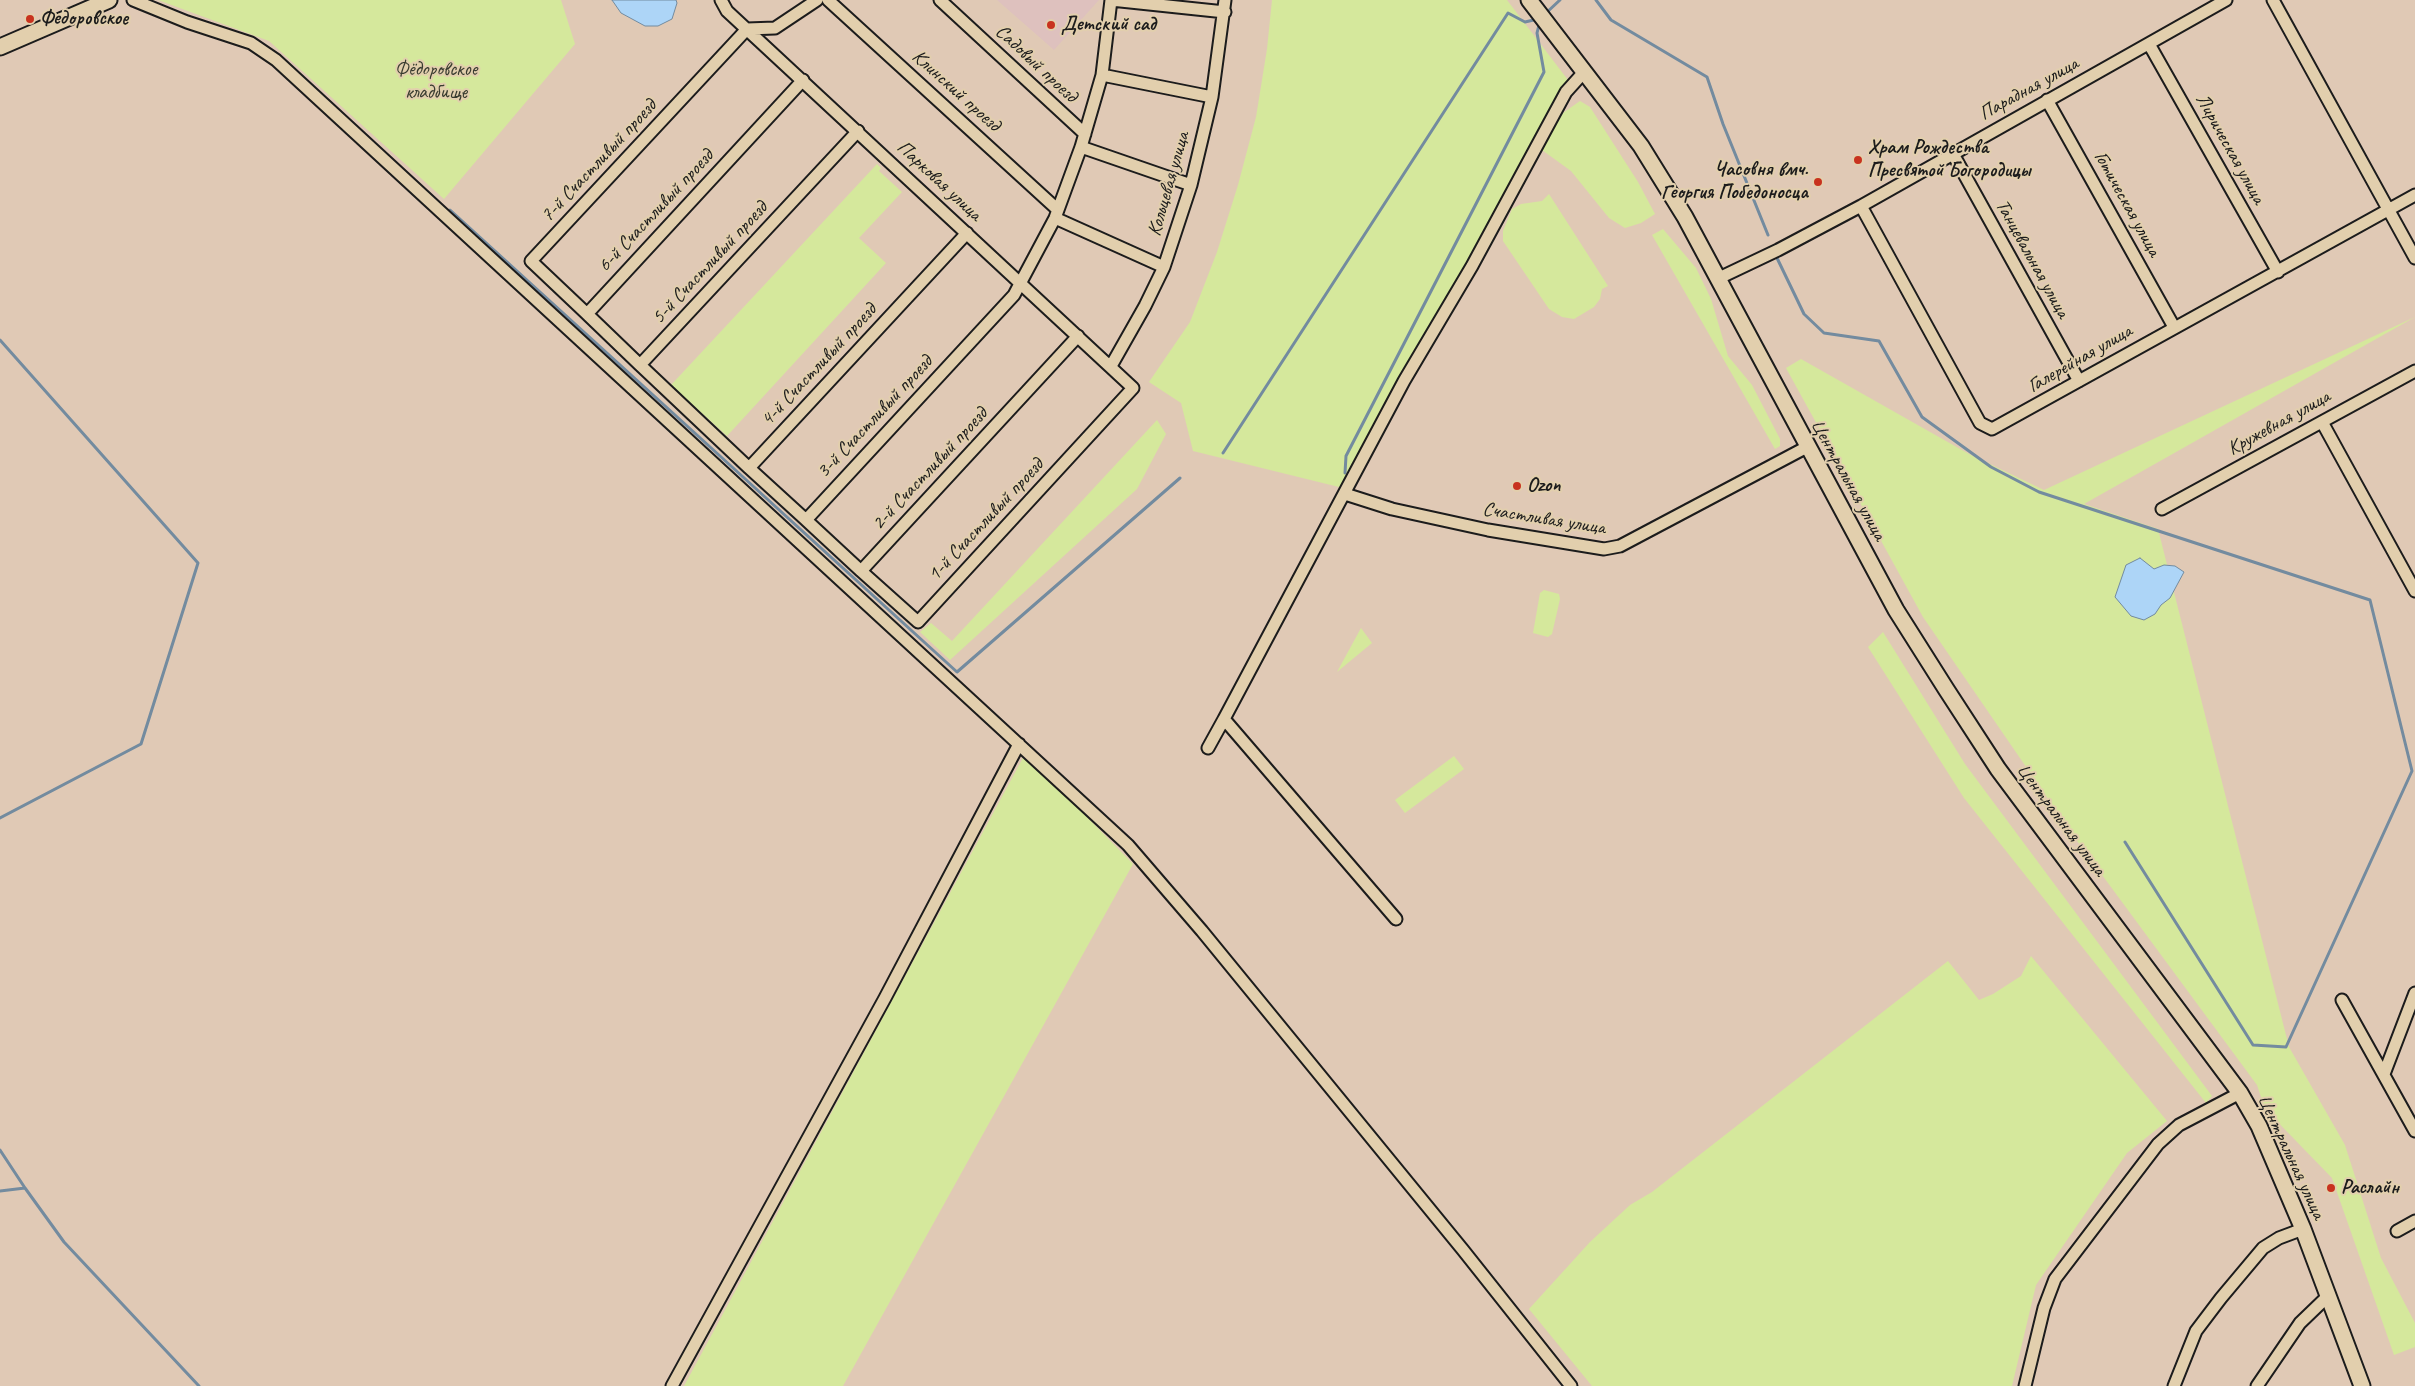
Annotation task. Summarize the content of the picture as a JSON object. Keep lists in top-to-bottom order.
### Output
{
  "streets": {
    "main road": ["Центральная улица"],
    "street": [
      "Садовый проезд",
      "Парадная улица",
      "Клинский проезд",
      "Лирическая улица",
      "7-й Счастливый проезд",
      "Парковая улица",
      "Кольцевая улица",
      "Готическая улица",
      "6-й Счастливый проезд",
      "Танцевальная улица",
      "5-й Счастливый проезд",
      "Галерейная улица",
      "4-й Счастливый проезд",
      "3-й Счастливый проезд",
      "Кружевная улица",
      "2-й Счастливый проезд",
      "Счастливая улица",
      "1-й Счастливый проезд"
    ]
  },
  "crossings": [
    ["Садовый проезд", "3-й Счастливый проезд"],
    ["Парадная улица", "Лирическая улица"],
    ["Парадная улица", "Готическая улица"],
    ["Парадная улица", "Танцевальная улица"],
    ["Парадная улица", "Галерейная улица"],
    ["Парадная улица", "Центральная улица"],
    ["Клинский проезд", "Кольцевая улица"],
    ["Клинский проезд", "3-й Счастливый проезд"],
    ["Лирическая улица", "Галерейная улица"],
    ["7-й Счастливый проезд", "Парковая улица"],
    ["7-й Счастливый проезд", "6-й Счастливый проезд"],
    ["Парковая улица", "Кольцевая улица"],
    ["Парковая улица", "6-й Счастливый проезд"],
    ["Парковая улица", "5-й Счастливый проезд"],
    ["Парковая улица", "4-й Счастливый проезд"],
    ["Парковая улица", "3-й Счастливый проезд"],
    ["Парковая улица", "2-й Счастливый проезд"],
    ["Парковая улица", "1-й Счастливый проезд"],
    ["Готическая улица", "Галерейная улица"],
    ["Танцевальная улица", "Галерейная улица"],
    ["2-й Счастливый проезд", "1-й Счастливый проезд"],
    ["Центральная улица", "Счастливая улица"]
  ],
  "parks": ["Фёдоровское кладбище"],
  "places": [
    "Федоровское",
    "Детский сад",
    "Храм Рождества Пресвятой Богородицы",
    "Часовня вмч. Георгия Победоносца",
    "Ozon",
    "Раслайн"
  ]
}
